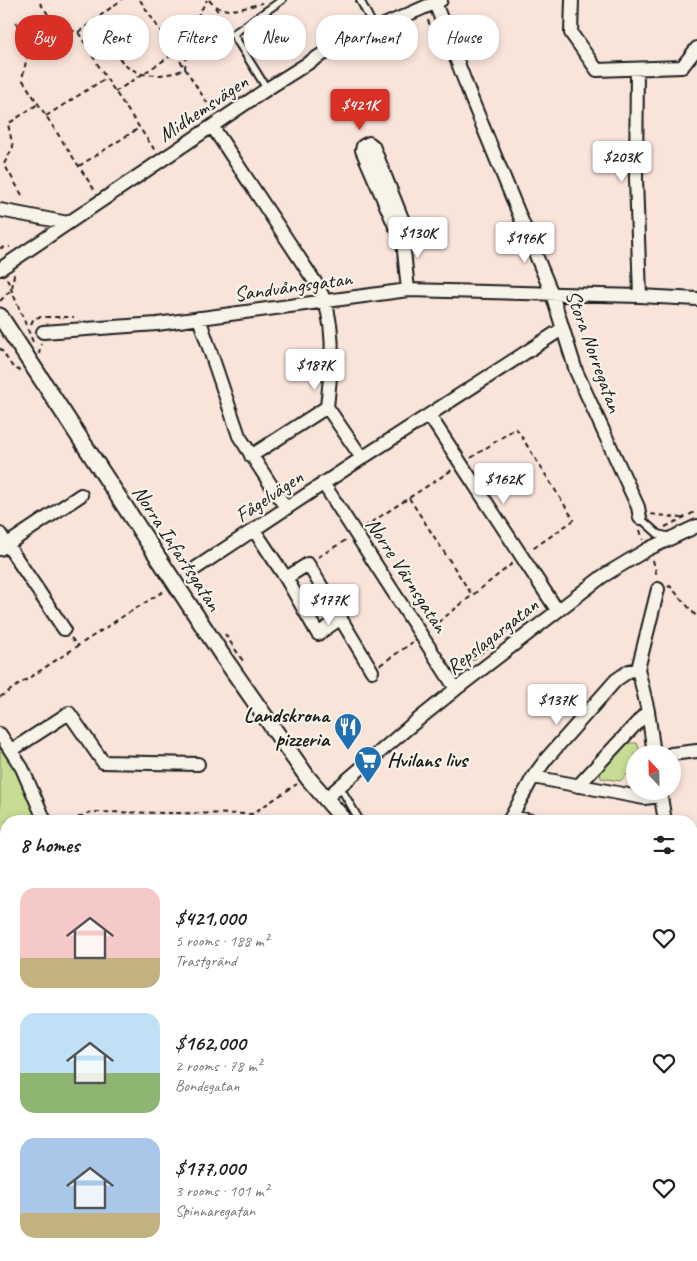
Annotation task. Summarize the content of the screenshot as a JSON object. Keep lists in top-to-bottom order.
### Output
{
  "streets": {
    "street": [
      "Midhemsvägen",
      "Sandvångsgatan",
      "Stora Norregatan",
      "Fågelvägen",
      "Norra Infartsgatan",
      "Norre Värnsgatan",
      "Repslagargatan"
    ]
  },
  "crossings": [
    ["Midhemsvägen", "Stora Norregatan"],
    ["Sandvångsgatan", "Stora Norregatan"],
    ["Stora Norregatan", "Fågelvägen"],
    ["Fågelvägen", "Norre Värnsgatan"],
    ["Norra Infartsgatan", "Repslagargatan"],
    ["Norre Värnsgatan", "Repslagargatan"]
  ],
  "places": {
    "restaurant": ["Landskrona pizzeria"],
    "supermarket": ["Hvilans livs"]
  },
  "north": "top",
  "page": {
    "chip": [
      "Buy",
      "Rent",
      "Filters",
      "New",
      "Apartment",
      "House"
    ],
    "price": [
      "$421K",
      "$203K",
      "$130K",
      "$196K",
      "$187K",
      "$162K",
      "$177K",
      "$137K"
    ],
    "heading": "8 homes",
    "list": [
      {
        "name": "$421,000",
        "note": "5 rooms · 188 m² · Trastgränd"
      },
      {
        "name": "$162,000",
        "note": "2 rooms · 78 m² · Bondegatan"
      },
      {
        "name": "$177,000",
        "note": "3 rooms · 101 m² · Spinnaregatan"
      }
    ]
  }
}
